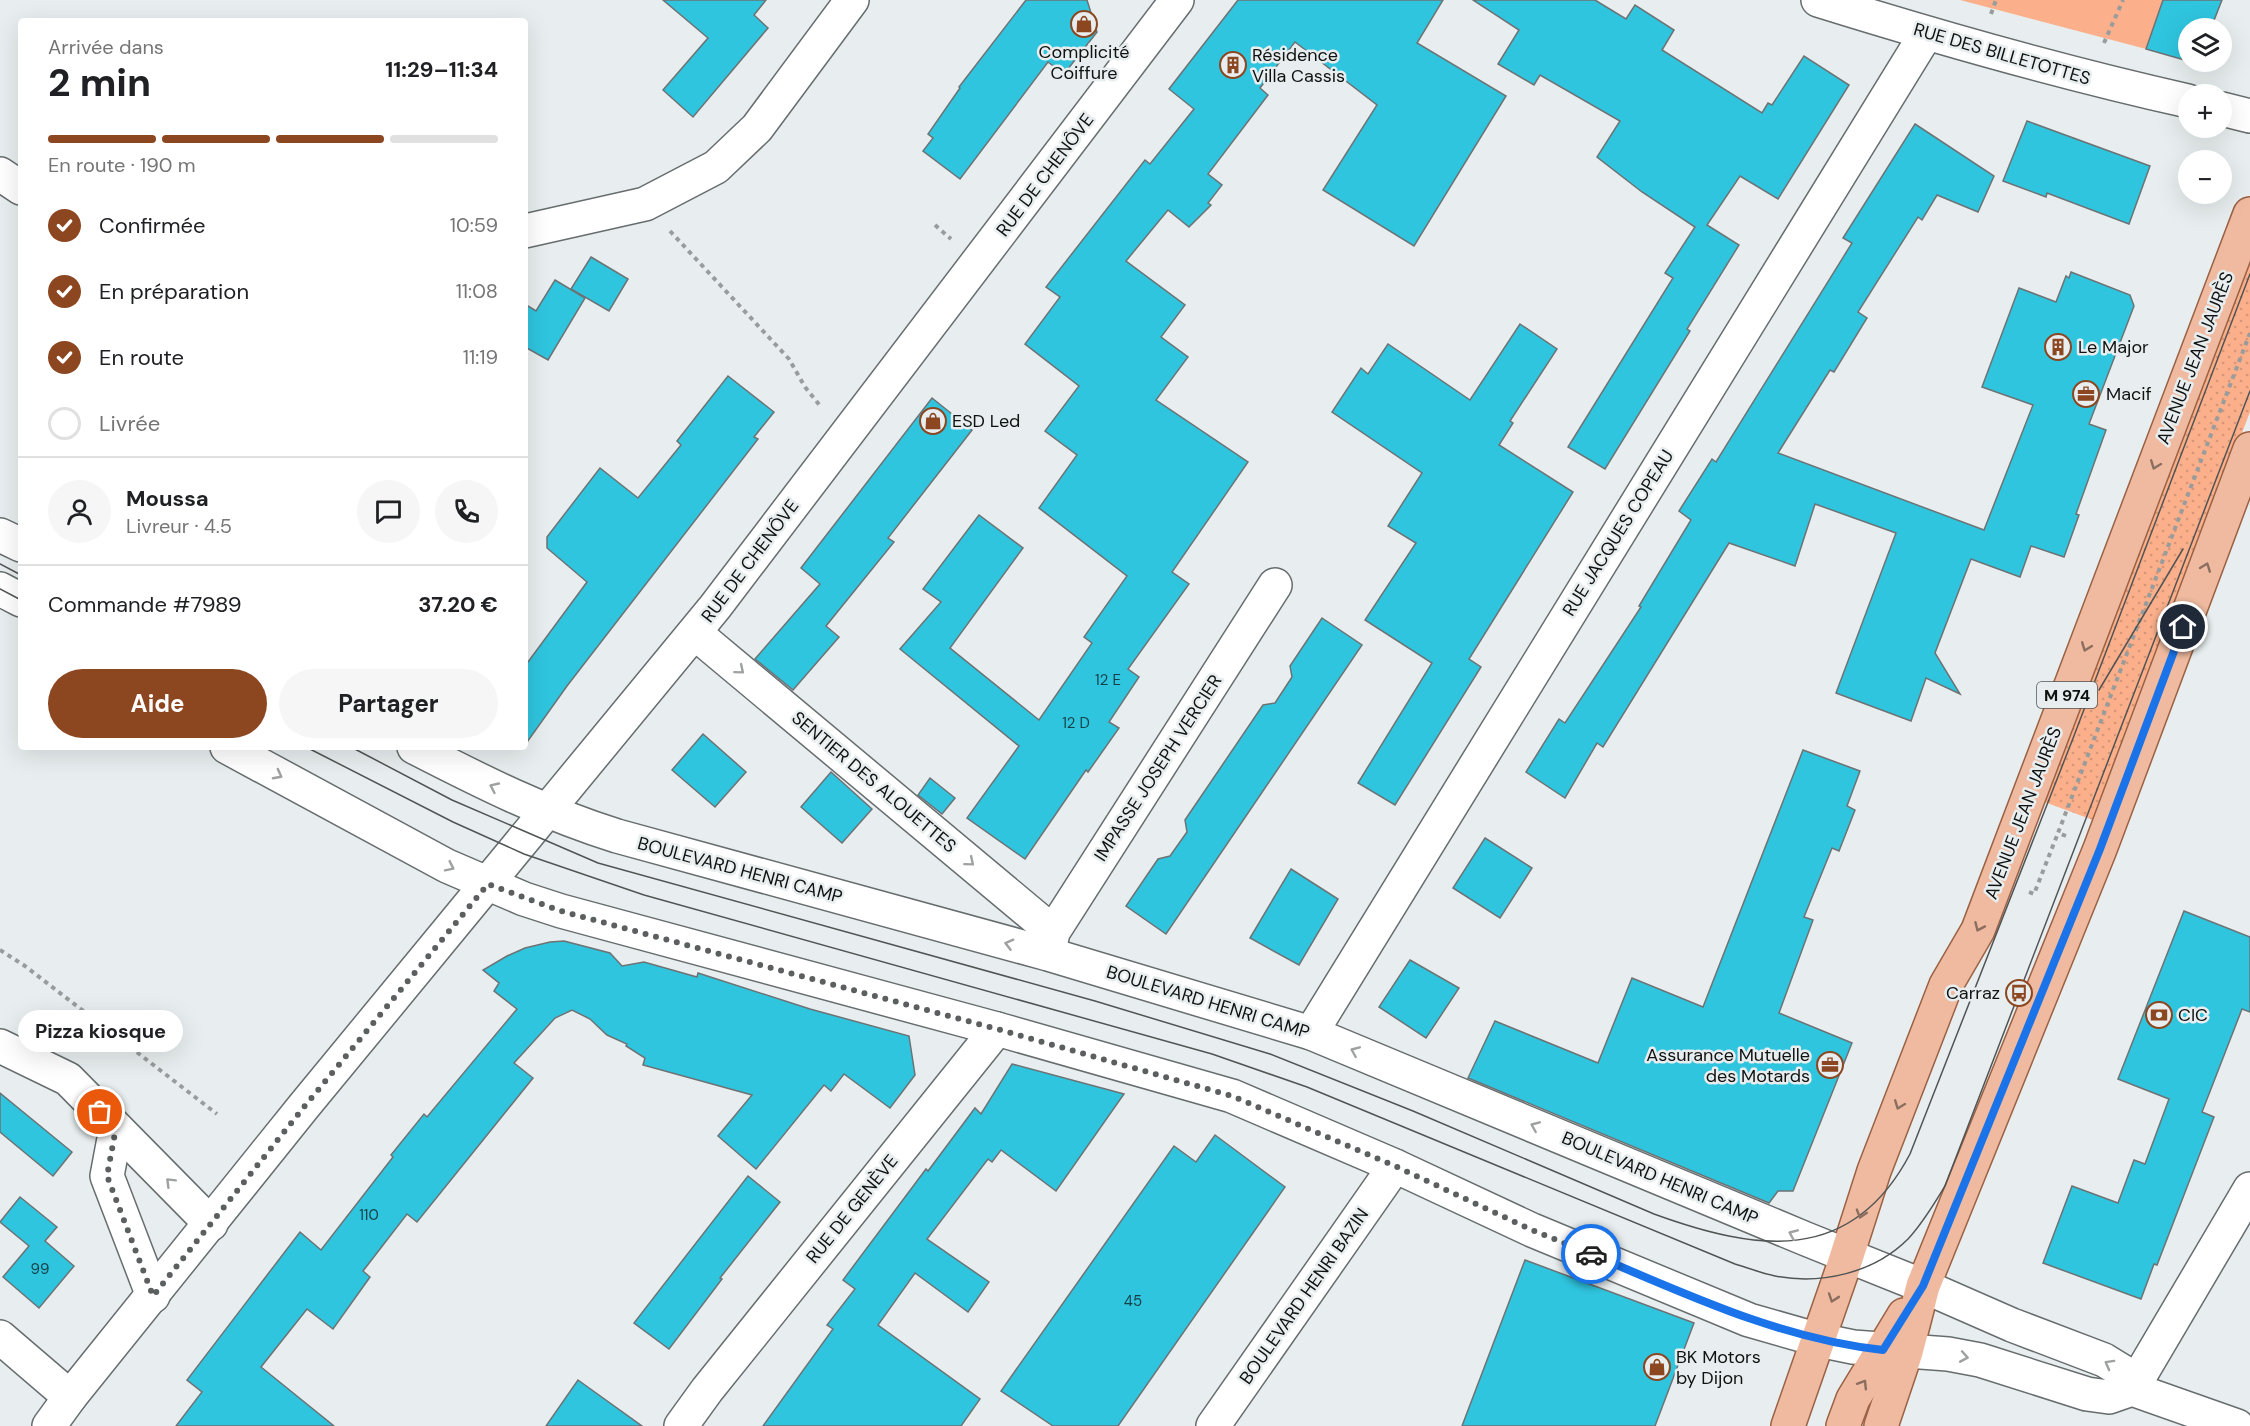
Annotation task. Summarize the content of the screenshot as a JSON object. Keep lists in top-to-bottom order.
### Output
{
  "streets": {
    "main road": ["AVENUE JEAN JAURÈS", "M 974"],
    "street": [
      "RUE DES BILLETOTTES",
      "RUE DE CHENÔVE",
      "RUE JACQUES COPEAU",
      "IMPASSE JOSEPH VERCIER",
      "SENTIER DES ALOUETTES",
      "BOULEVARD HENRI CAMP",
      "RUE DE GENÈVE",
      "BOULEVARD HENRI BAZIN"
    ]
  },
  "crossings": [
    ["RUE DES BILLETOTTES", "RUE JACQUES COPEAU"],
    ["RUE DE CHENÔVE", "SENTIER DES ALOUETTES"],
    ["RUE DE CHENÔVE", "BOULEVARD HENRI CAMP"],
    ["AVENUE JEAN JAURÈS", "M 974"],
    ["AVENUE JEAN JAURÈS", "BOULEVARD HENRI CAMP"],
    ["RUE JACQUES COPEAU", "BOULEVARD HENRI CAMP"],
    ["M 974", "BOULEVARD HENRI CAMP"],
    ["IMPASSE JOSEPH VERCIER", "SENTIER DES ALOUETTES"],
    ["IMPASSE JOSEPH VERCIER", "BOULEVARD HENRI CAMP"],
    ["SENTIER DES ALOUETTES", "BOULEVARD HENRI CAMP"]
  ],
  "places": {
    "shop": ["Complicité Coiffure", "ESD Led", "BK Motors by Dijon"],
    "building": ["Résidence Villa Cassis", "Le Major"],
    "office": ["Macif", "Assurance Mutuelle des Motards"],
    "bus stop": ["Carraz"],
    "bank": ["CIC"],
    "other": ["Pizza kiosque"]
  },
  "house_numbers": [
    "12 E",
    "12 D",
    "110",
    "99",
    "45"
  ],
  "page": {
    "map_buttons": ["+", "−"],
    "heading": ["2 min", "Arrivée dans", "11:29–11:34"],
    "panel": [
      "Moussa",
      "Livreur · 4.5",
      "Commande #7989",
      "37.20 €"
    ],
    "bar": "En route · 190 m",
    "list": [
      ["Confirmée", "10:59"],
      ["En préparation", "11:08"],
      ["En route", "11:19"],
      "Livrée"
    ],
    "buttons": ["Aide", "Partager"],
    "bubble": "Pizza kiosque"
  }
}
